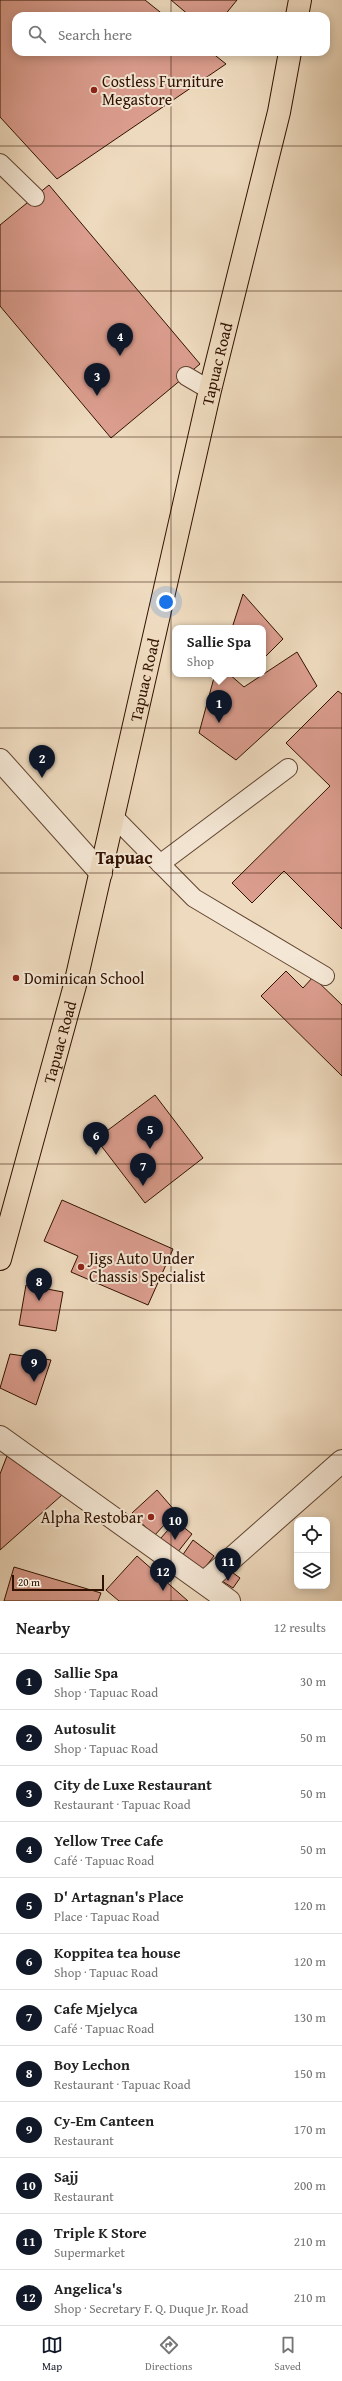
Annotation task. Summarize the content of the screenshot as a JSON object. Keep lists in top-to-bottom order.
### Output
{
  "streets": {
    "main road": ["Tapuac Road"]
  },
  "districts": ["Tapuac"],
  "places": [
    "Costless Furniture Megastore",
    "Dominican School",
    "Jigs Auto Under Chassis Specialist",
    "Alpha Restobar"
  ],
  "scale_bar": "20 m",
  "page": {
    "search": "Search here",
    "pins": [
      "4",
      "3",
      "1",
      "2",
      "5",
      "6",
      "7",
      "8",
      "9",
      "10",
      "11",
      "12"
    ],
    "popup": ["Sallie Spa", "Shop"],
    "scale": "20 m",
    "heading": ["Nearby", "12 results"],
    "list": [
      {
        "mark": "1",
        "name": "Sallie Spa",
        "note": "Shop · Tapuac Road",
        "value": "30 m"
      },
      {
        "mark": "2",
        "name": "Autosulit",
        "note": "Shop · Tapuac Road",
        "value": "50 m"
      },
      {
        "mark": "3",
        "name": "City de Luxe Restaurant",
        "note": "Restaurant · Tapuac Road",
        "value": "50 m"
      },
      {
        "mark": "4",
        "name": "Yellow Tree Cafe",
        "note": "Café · Tapuac Road",
        "value": "50 m"
      },
      {
        "mark": "5",
        "name": "D' Artagnan's Place",
        "note": "Place · Tapuac Road",
        "value": "120 m"
      },
      {
        "mark": "6",
        "name": "Koppitea tea house",
        "note": "Shop · Tapuac Road",
        "value": "120 m"
      },
      {
        "mark": "7",
        "name": "Cafe Mjelyca",
        "note": "Café · Tapuac Road",
        "value": "130 m"
      },
      {
        "mark": "8",
        "name": "Boy Lechon",
        "note": "Restaurant · Tapuac Road",
        "value": "150 m"
      },
      {
        "mark": "9",
        "name": "Cy-Em Canteen",
        "note": "Restaurant",
        "value": "170 m"
      },
      {
        "mark": "10",
        "name": "Sajj",
        "note": "Restaurant",
        "value": "200 m"
      },
      {
        "mark": "11",
        "name": "Triple K Store",
        "note": "Supermarket",
        "value": "210 m"
      },
      {
        "mark": "12",
        "name": "Angelica's",
        "note": "Shop · Secretary F. Q. Duque Jr. Road",
        "value": "210 m"
      }
    ],
    "nav": ["Map", "Directions", "Saved"]
  }
}
